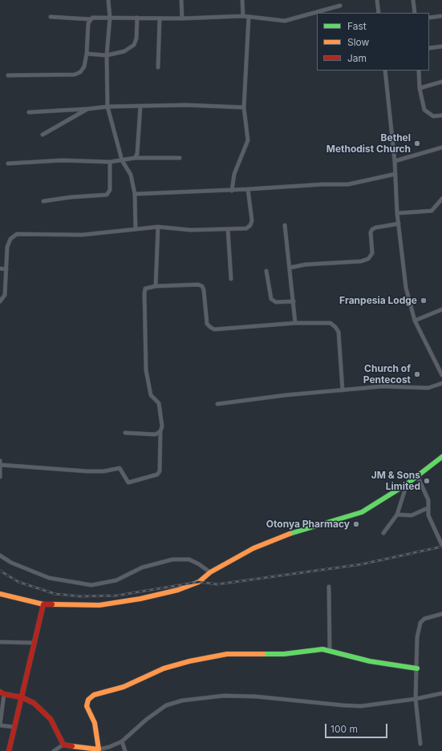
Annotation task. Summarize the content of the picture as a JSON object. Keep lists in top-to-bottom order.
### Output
{
  "places": [
    "Bethel Methodist Church",
    "Franpesia Lodge",
    "Church of Pentecost",
    "JM & Sons Limited",
    "Otonya Pharmacy"
  ],
  "legend": ["Fast", "Slow", "Jam"],
  "scale_bar": "100 m"
}
